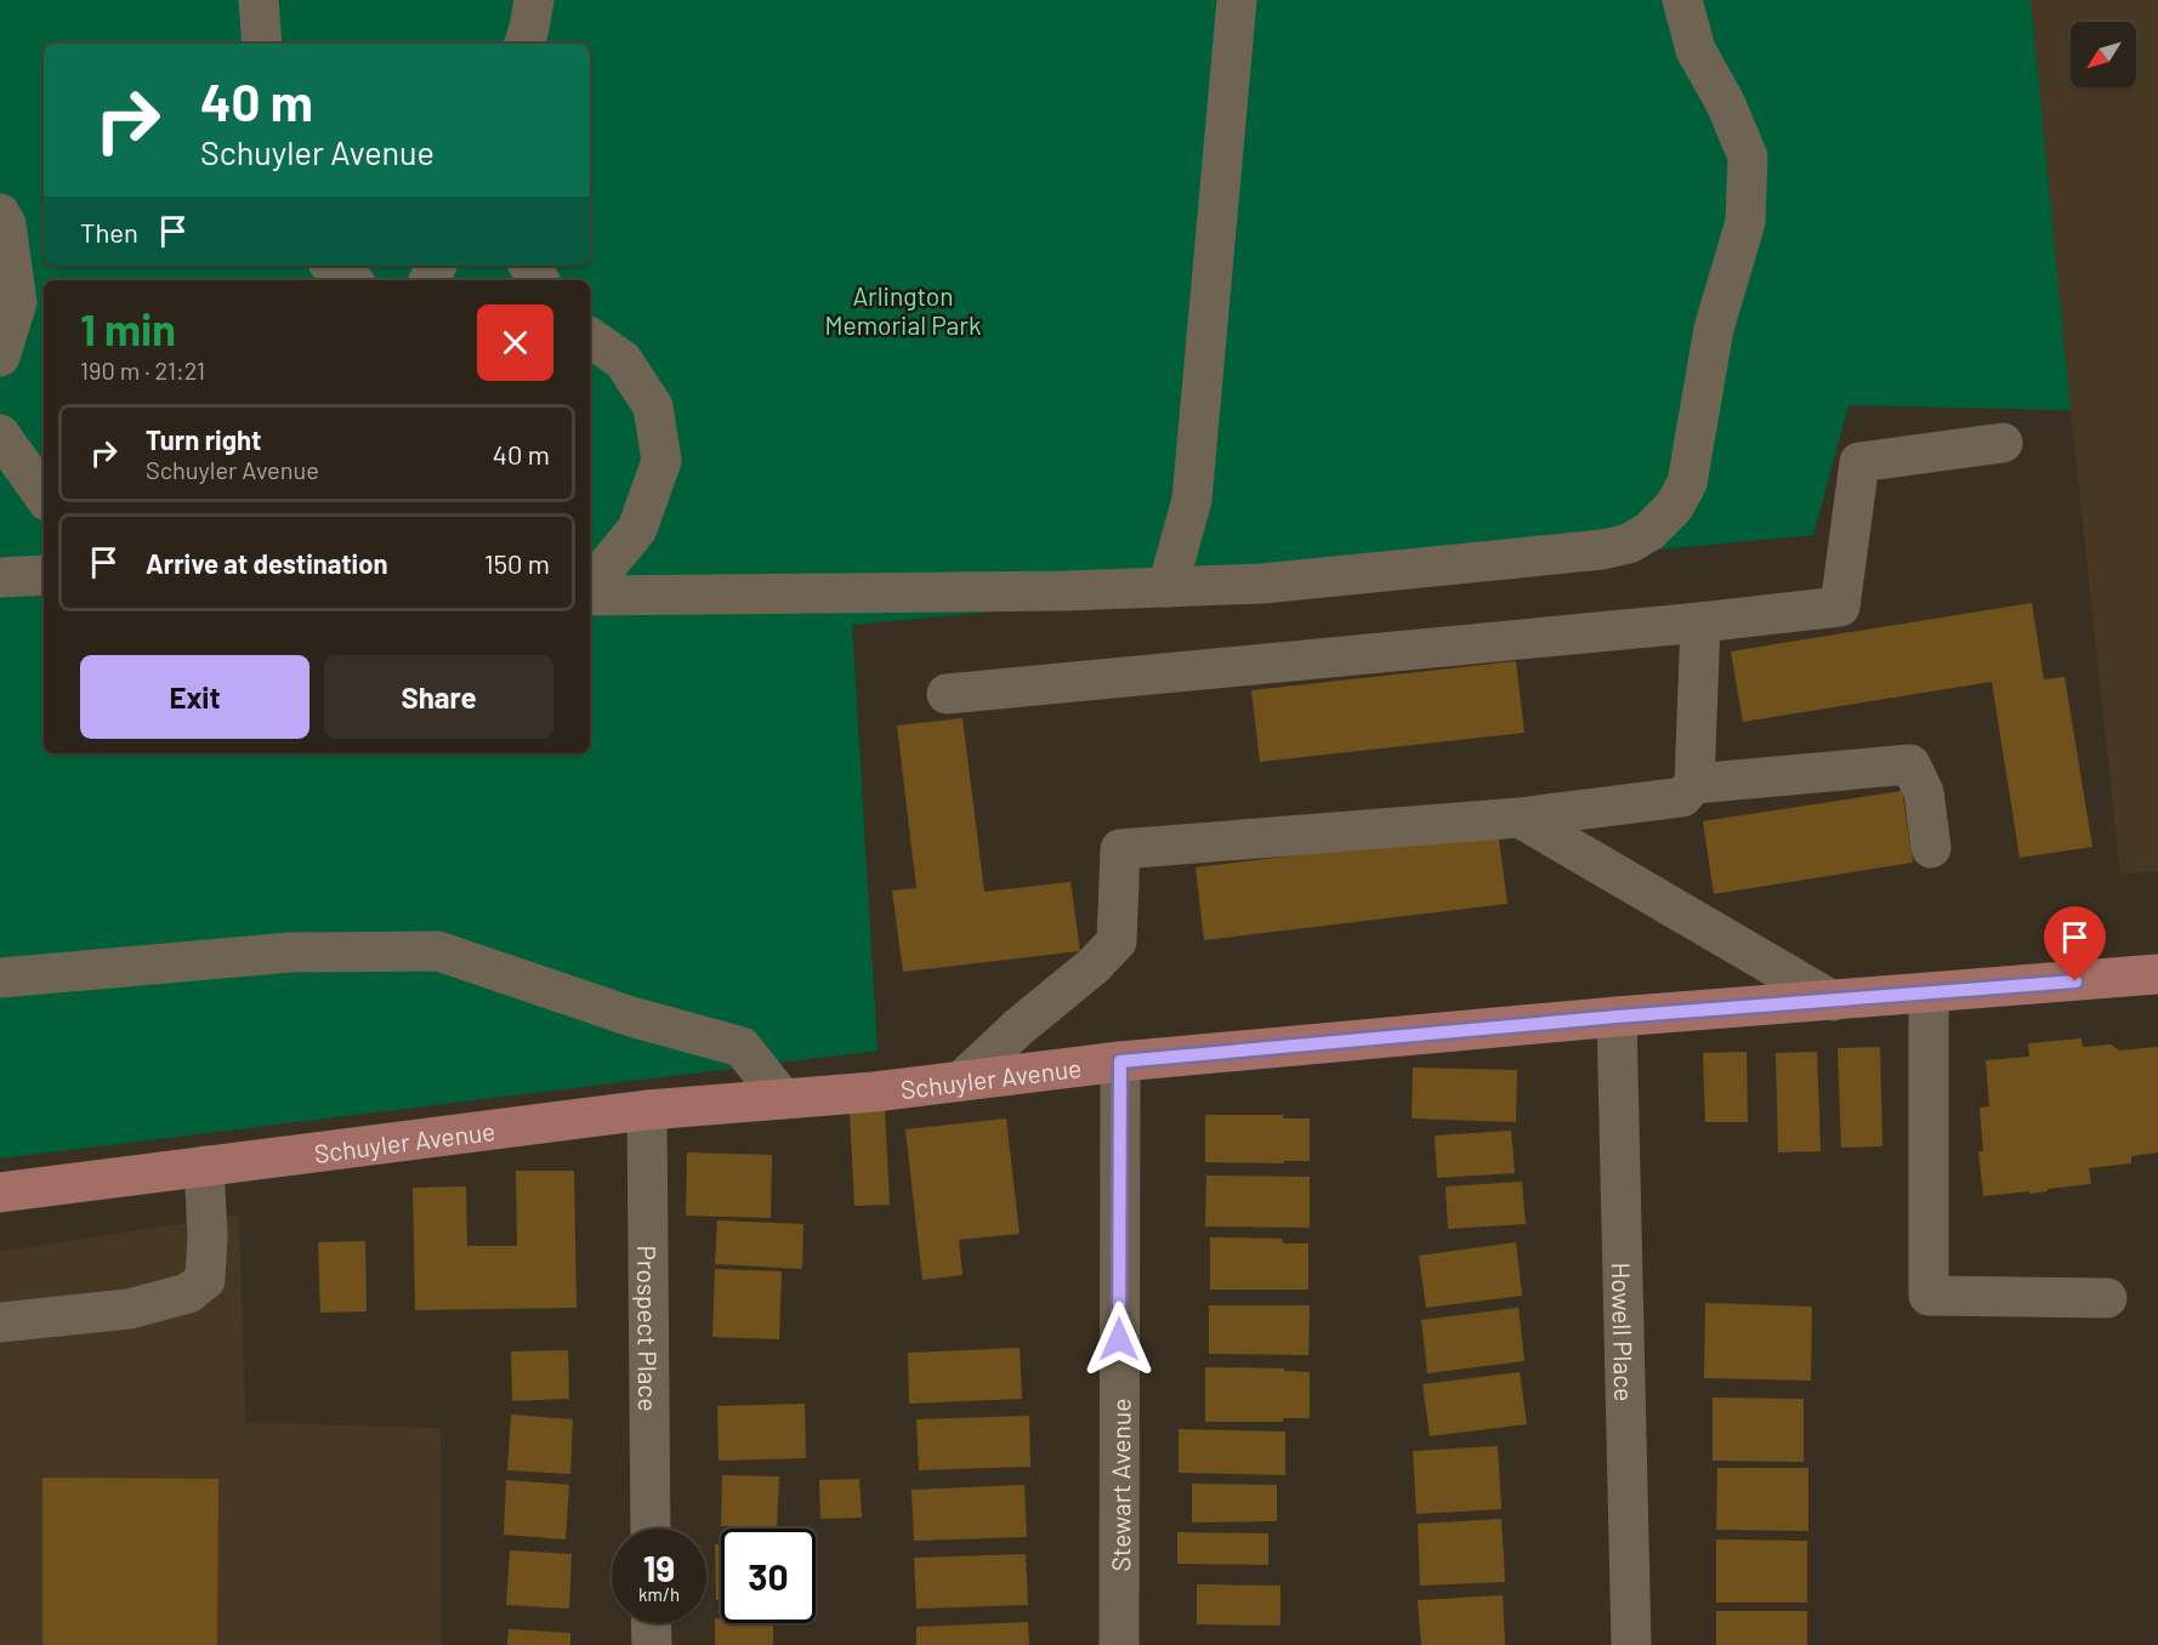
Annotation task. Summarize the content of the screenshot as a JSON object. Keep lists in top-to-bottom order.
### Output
{
  "streets": {
    "main road": ["Schuyler Avenue"],
    "street": ["Prospect Place", "Howell Place", "Stewart Avenue"]
  },
  "crossings": [
    ["Schuyler Avenue", "Prospect Place"],
    ["Schuyler Avenue", "Howell Place"],
    ["Schuyler Avenue", "Stewart Avenue"]
  ],
  "parks": ["Arlington Memorial Park"],
  "north": "bottom left",
  "page": {
    "turn": ["40 m", "Schuyler Avenue"],
    "then": "Then",
    "heading": ["1 min", "190 m · 21:21"],
    "list": [
      {
        "name": "Turn right",
        "note": "Schuyler Avenue",
        "value": "40 m"
      },
      {
        "name": "Arrive at destination",
        "value": "150 m"
      }
    ],
    "buttons": ["Exit", "Share"],
    "speed": "19 km/h",
    "limit": "30"
  }
}
